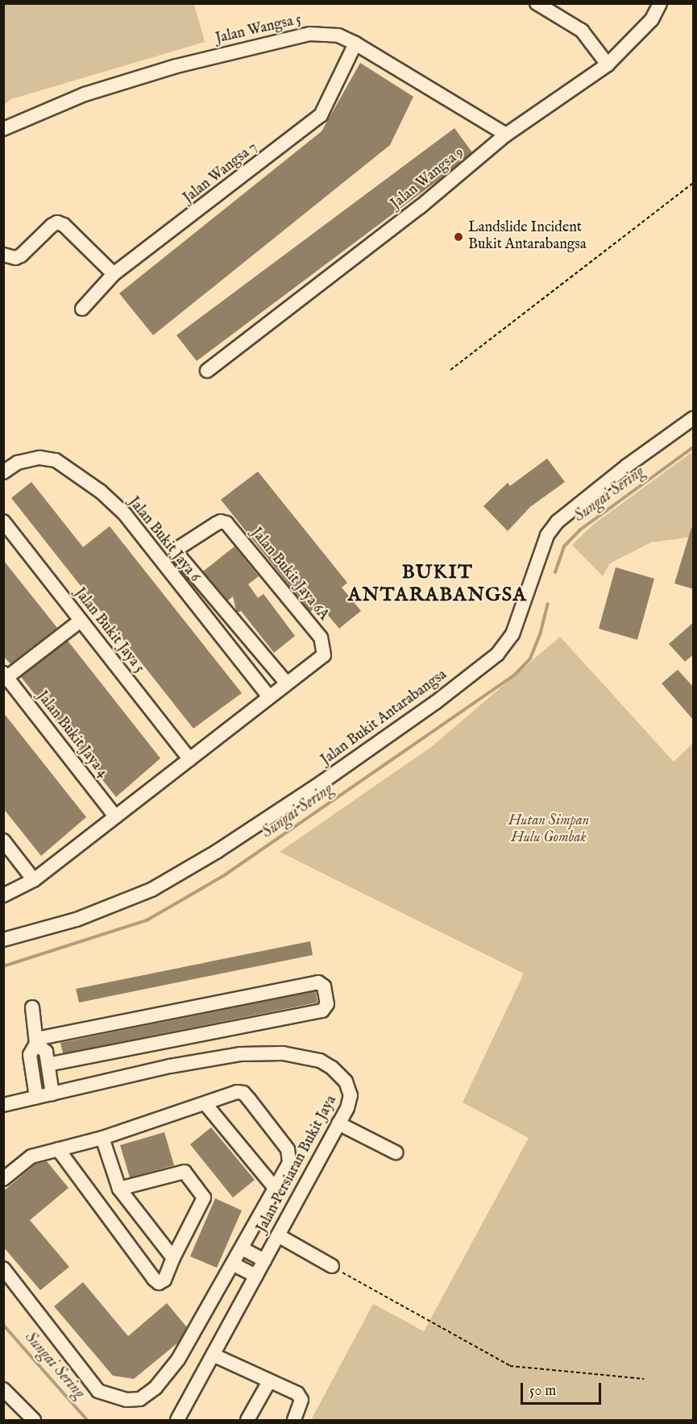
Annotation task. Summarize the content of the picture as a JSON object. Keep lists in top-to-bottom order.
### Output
{
  "streets": {
    "street": [
      "Jalan Wangsa 5",
      "Jalan Wangsa 7",
      "Jalan Wangsa 9",
      "Jalan Bukit Jaya 6",
      "Jalan Bukit Jaya 6A",
      "Jalan Bukit Jaya 5",
      "Jalan Bukit Antarabangsa",
      "Jalan Bukit Jaya 4",
      "Jalan Persiaran Bukit Jaya"
    ]
  },
  "crossings": [
    ["Jalan Wangsa 5", "Jalan Wangsa 7"],
    ["Jalan Wangsa 5", "Jalan Wangsa 9"]
  ],
  "districts": ["BUKIT ANTARABANGSA"],
  "water": ["Sungai Sering"],
  "parks": ["Hutan Simpan Hulu Gombak"],
  "places": ["Landslide Incident Bukit Antarabangsa"],
  "scale_bar": "50 m"
}
